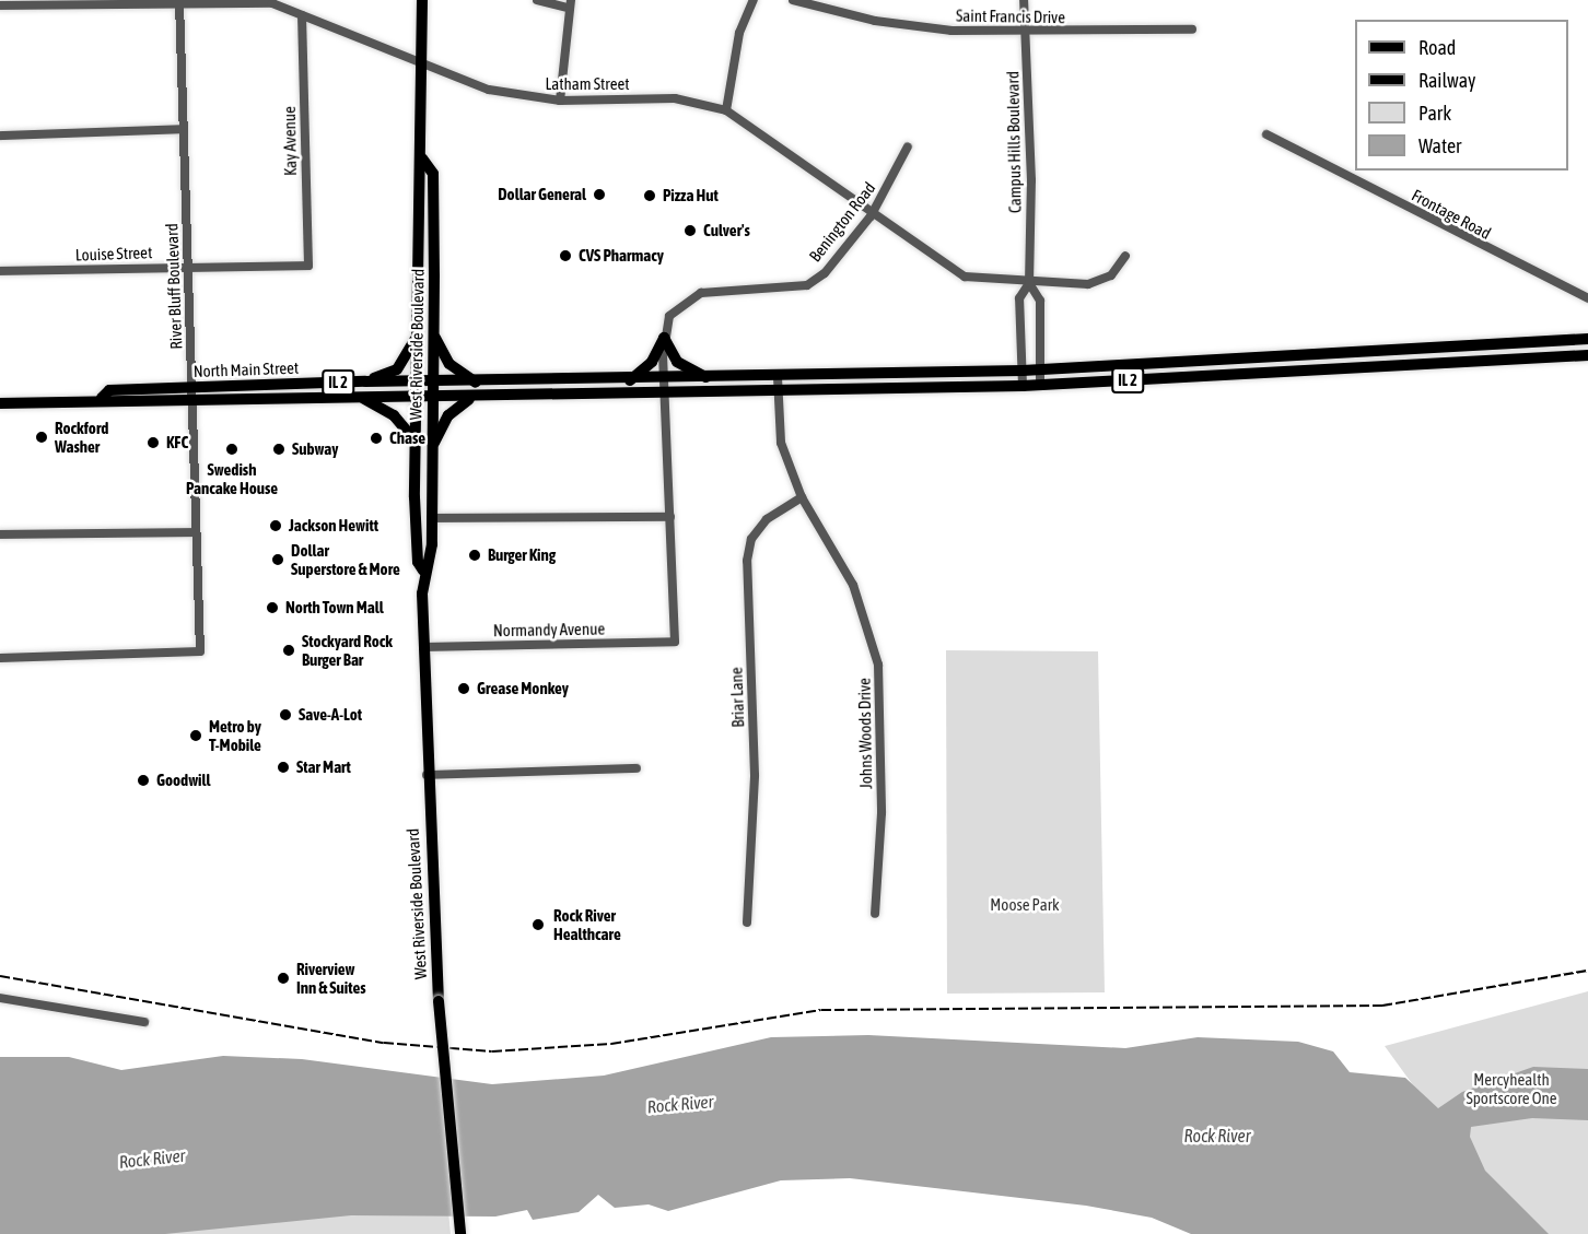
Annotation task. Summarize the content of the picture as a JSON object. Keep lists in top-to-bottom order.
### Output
{
  "streets": {
    "main road": ["West Riverside Boulevard", "North Main Street", "IL 2"],
    "street": [
      "Saint Francis Drive",
      "Latham Street",
      "Kay Avenue",
      "Campus Hills Boulevard",
      "Frontage Road",
      "Benington Road",
      "Louise Street",
      "River Bluff Boulevard",
      "Normandy Avenue",
      "Briar Lane",
      "Johns Woods Drive"
    ]
  },
  "crossings": [
    ["Saint Francis Drive", "Campus Hills Boulevard"],
    ["Latham Street", "Kay Avenue"],
    ["Latham Street", "Campus Hills Boulevard"],
    ["Latham Street", "Benington Road"],
    ["Latham Street", "River Bluff Boulevard"],
    ["Latham Street", "West Riverside Boulevard"],
    ["Kay Avenue", "Louise Street"],
    ["Campus Hills Boulevard", "IL 2"],
    ["Benington Road", "IL 2"],
    ["Benington Road", "Normandy Avenue"],
    ["Louise Street", "River Bluff Boulevard"],
    ["River Bluff Boulevard", "North Main Street"],
    ["West Riverside Boulevard", "North Main Street"],
    ["West Riverside Boulevard", "IL 2"],
    ["West Riverside Boulevard", "Normandy Avenue"],
    ["North Main Street", "IL 2"],
    ["IL 2", "Johns Woods Drive"],
    ["Briar Lane", "Johns Woods Drive"]
  ],
  "water": ["Rock River"],
  "parks": ["Moose Park", "Mercyhealth Sportscore One"],
  "places": [
    "Dollar General",
    "Pizza Hut",
    "Culver's",
    "CVS Pharmacy",
    "Rockford Washer",
    "Chase",
    "KFC",
    "Swedish Pancake House",
    "Subway",
    "Jackson Hewitt",
    "Burger King",
    "Dollar Superstore & More",
    "North Town Mall",
    "Stockyard Rock Burger Bar",
    "Grease Monkey",
    "Save-A-Lot",
    "Metro by T-Mobile",
    "Star Mart",
    "Goodwill",
    "Rock River Healthcare",
    "Riverview Inn & Suites"
  ],
  "legend": [
    "Road",
    "Railway",
    "Park",
    "Water"
  ]
}
